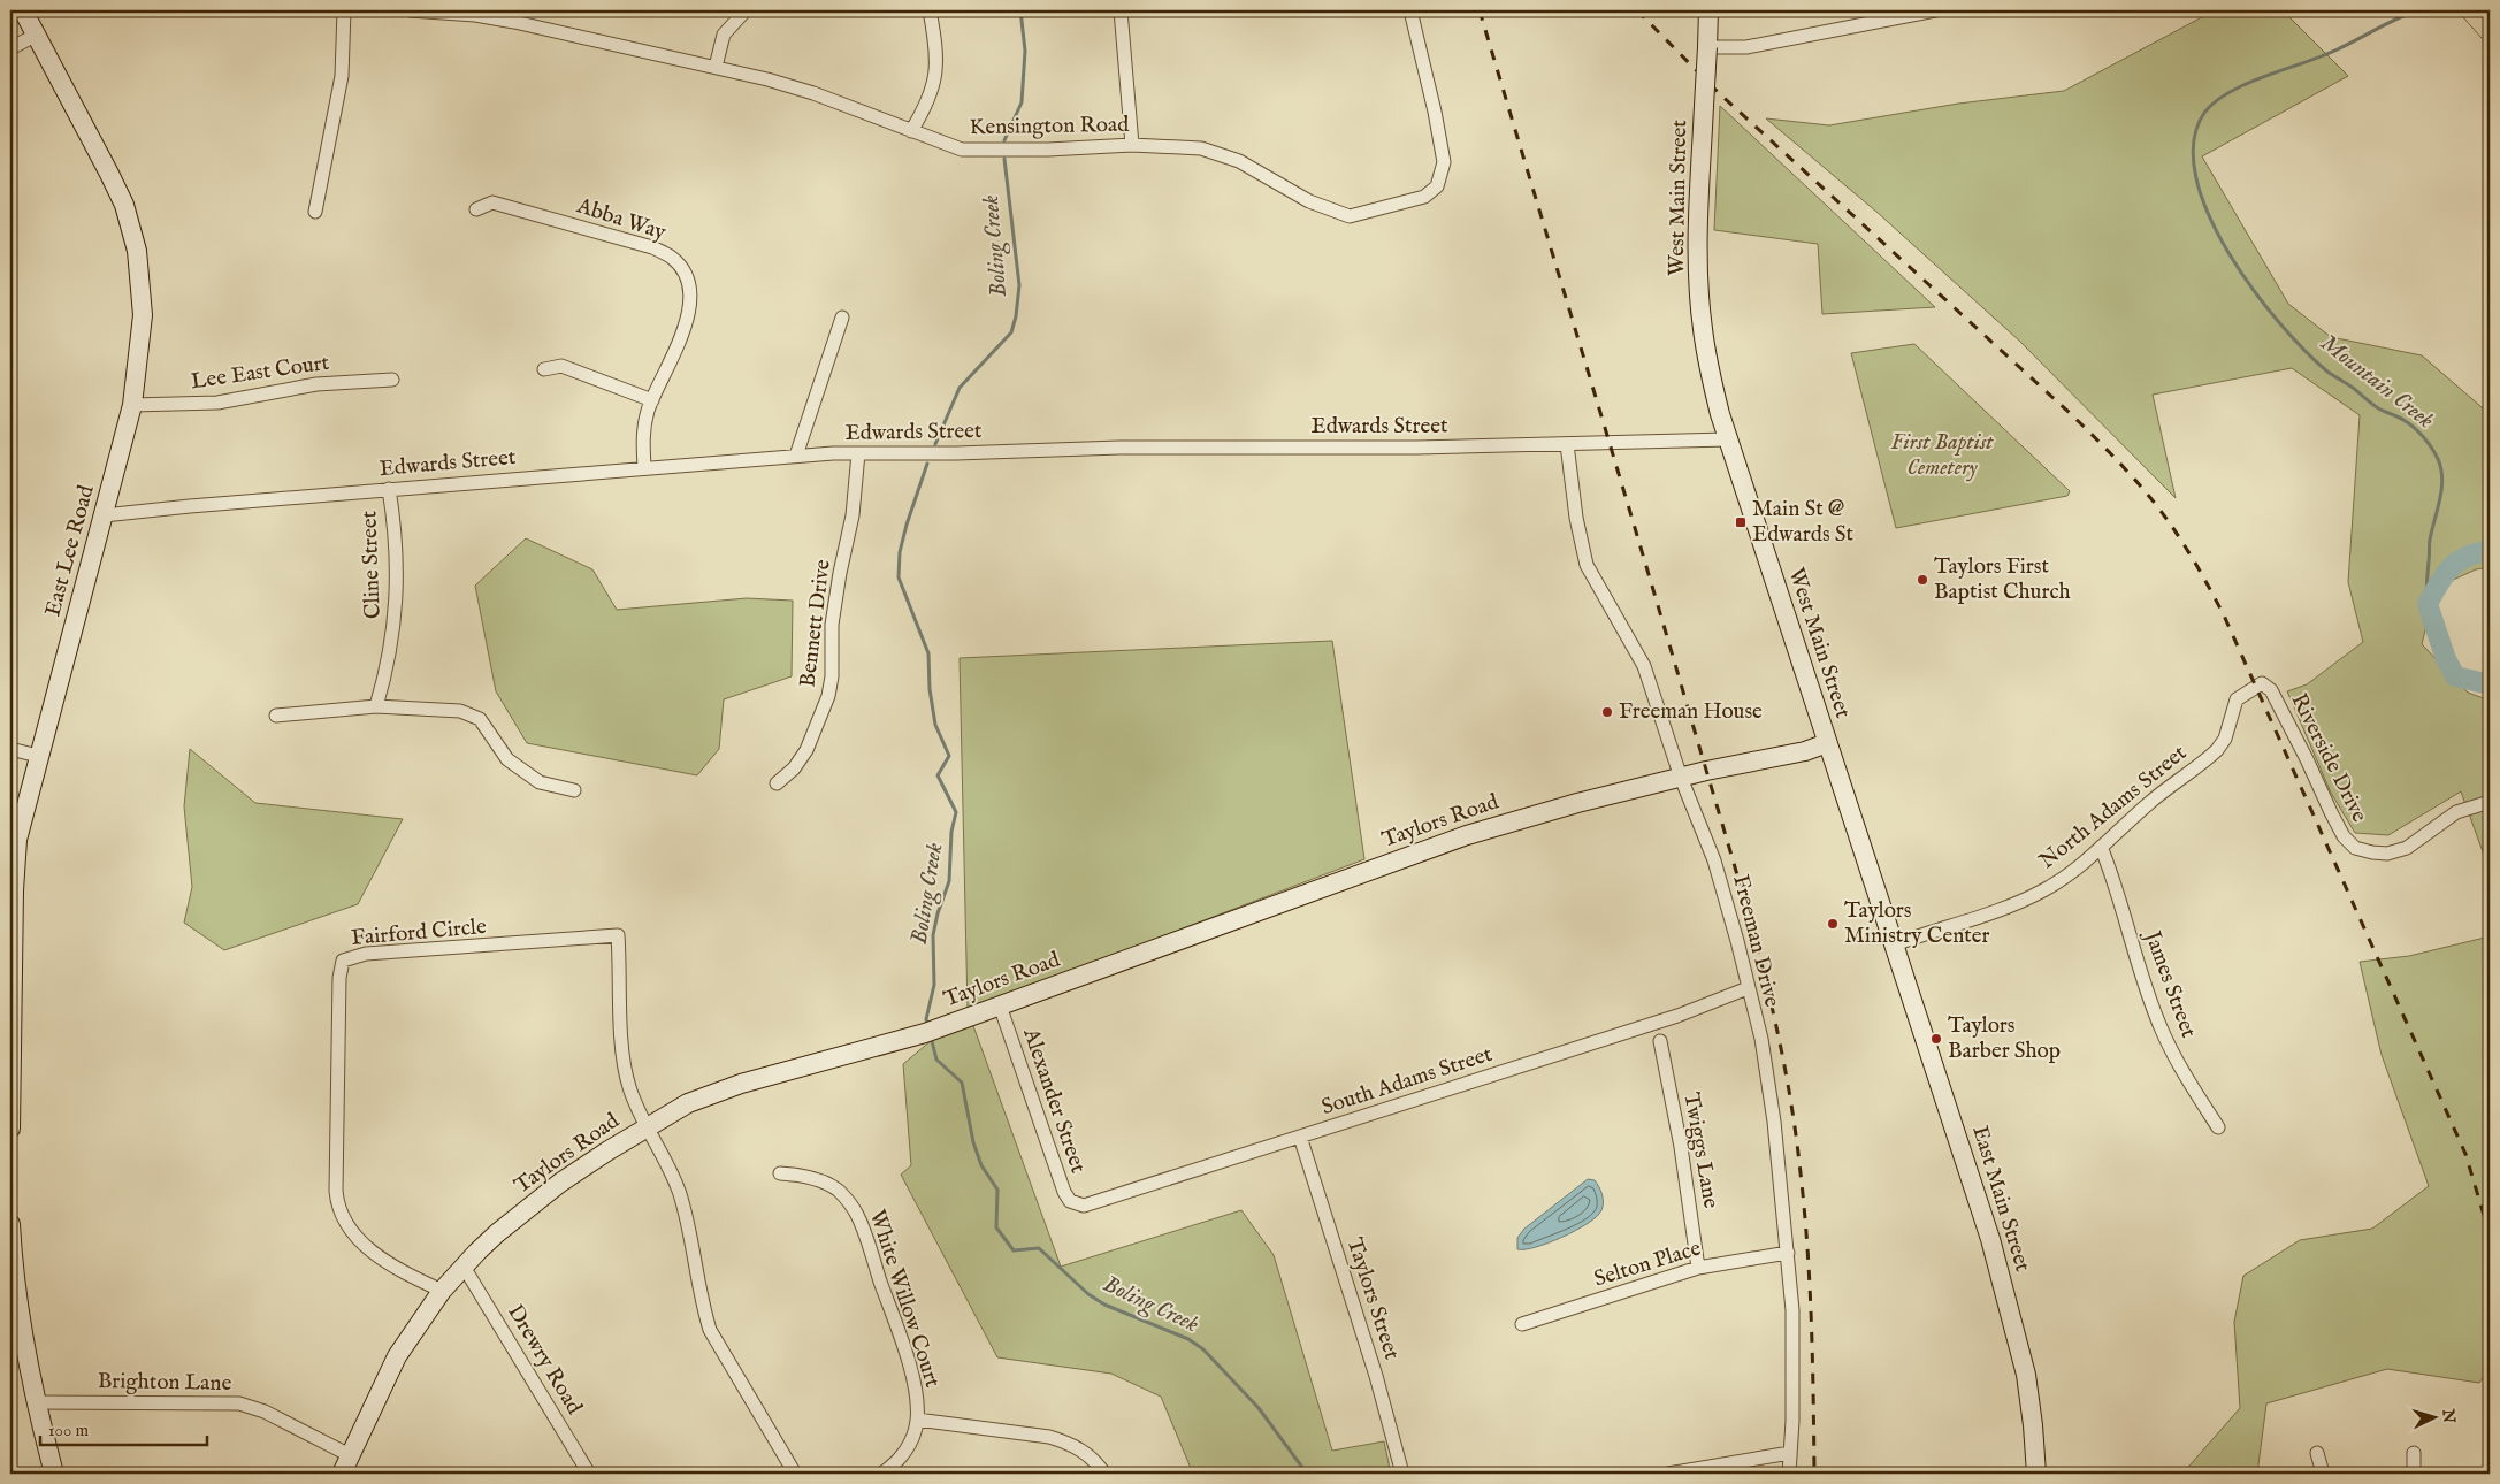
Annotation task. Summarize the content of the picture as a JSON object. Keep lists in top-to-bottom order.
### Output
{
  "streets": {
    "street": [
      "Kensington Road",
      "West Main Street",
      "Abba Way",
      "Lee East Court",
      "Edwards Street",
      "East Lee Road",
      "Cline Street",
      "Bennett Drive",
      "Riverside Drive",
      "North Adams Street",
      "Taylors Road",
      "Fairford Circle",
      "Freeman Drive",
      "James Street",
      "South Adams Street",
      "Alexander Street",
      "Twiggs Lane",
      "East Main Street",
      "Selton Place",
      "White Willow Court",
      "Taylors Street",
      "Drewry Road",
      "Brighton Lane"
    ]
  },
  "crossings": [
    ["West Main Street", "Edwards Street"],
    ["West Main Street", "North Adams Street"],
    ["West Main Street", "Taylors Road"],
    ["West Main Street", "East Main Street"],
    ["Abba Way", "Edwards Street"],
    ["Lee East Court", "East Lee Road"],
    ["Edwards Street", "East Lee Road"],
    ["Edwards Street", "Cline Street"],
    ["Edwards Street", "Bennett Drive"],
    ["Edwards Street", "Freeman Drive"],
    ["Riverside Drive", "North Adams Street"],
    ["North Adams Street", "James Street"],
    ["North Adams Street", "East Main Street"],
    ["Taylors Road", "Fairford Circle"],
    ["Taylors Road", "Freeman Drive"],
    ["Taylors Road", "Alexander Street"],
    ["Taylors Road", "Drewry Road"],
    ["Taylors Road", "Brighton Lane"],
    ["Freeman Drive", "South Adams Street"],
    ["Freeman Drive", "Selton Place"],
    ["South Adams Street", "Alexander Street"],
    ["South Adams Street", "Taylors Street"],
    ["Twiggs Lane", "Selton Place"]
  ],
  "water": ["Boling Creek", "Mountain Creek"],
  "parks": ["First Baptist Cemetery"],
  "places": {
    "transit": ["Main St @ Edwards St"],
    "other": [
      "Taylors First Baptist Church",
      "Freeman House",
      "Taylors Ministry Center",
      "Taylors Barber Shop"
    ]
  },
  "scale_bar": "100 m",
  "north": "right"
}
